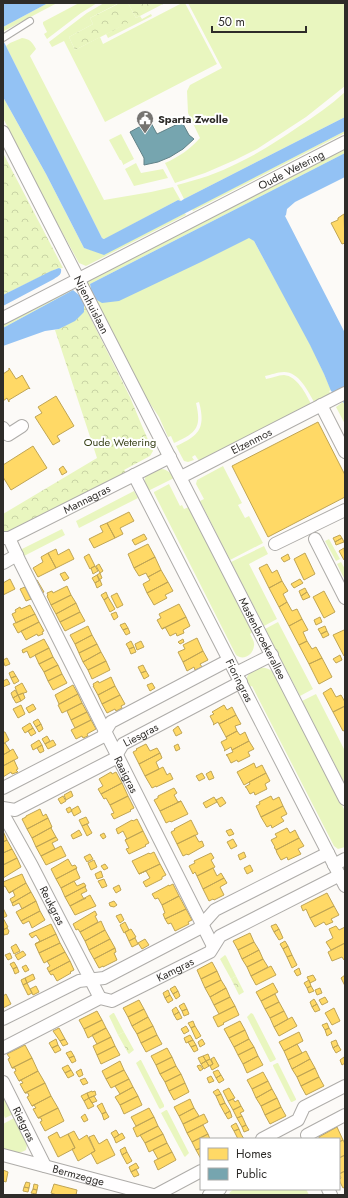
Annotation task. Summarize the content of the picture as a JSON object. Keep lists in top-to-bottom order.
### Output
{
  "streets": {
    "street": [
      "Oude Wetering",
      "Nijenhuislaan",
      "Elzenmos",
      "Mannagras",
      "Mastenbroekerallee",
      "Fioringras",
      "Liesgras",
      "Raaigras",
      "Reukgras",
      "Kamgras",
      "Rietgras",
      "Bermzegge"
    ]
  },
  "crossings": [
    ["Oude Wetering", "Nijenhuislaan"],
    ["Nijenhuislaan", "Elzenmos"],
    ["Nijenhuislaan", "Mannagras"],
    ["Nijenhuislaan", "Mastenbroekerallee"],
    ["Elzenmos", "Mastenbroekerallee"],
    ["Mannagras", "Fioringras"],
    ["Mannagras", "Raaigras"],
    ["Mastenbroekerallee", "Liesgras"],
    ["Fioringras", "Liesgras"],
    ["Fioringras", "Kamgras"],
    ["Liesgras", "Raaigras"],
    ["Raaigras", "Kamgras"],
    ["Reukgras", "Kamgras"],
    ["Rietgras", "Bermzegge"]
  ],
  "parks": ["Oude Wetering"],
  "places": {
    "public building": ["Sparta Zwolle"]
  },
  "legend": ["Homes", "Public"],
  "scale_bar": "50 m"
}
